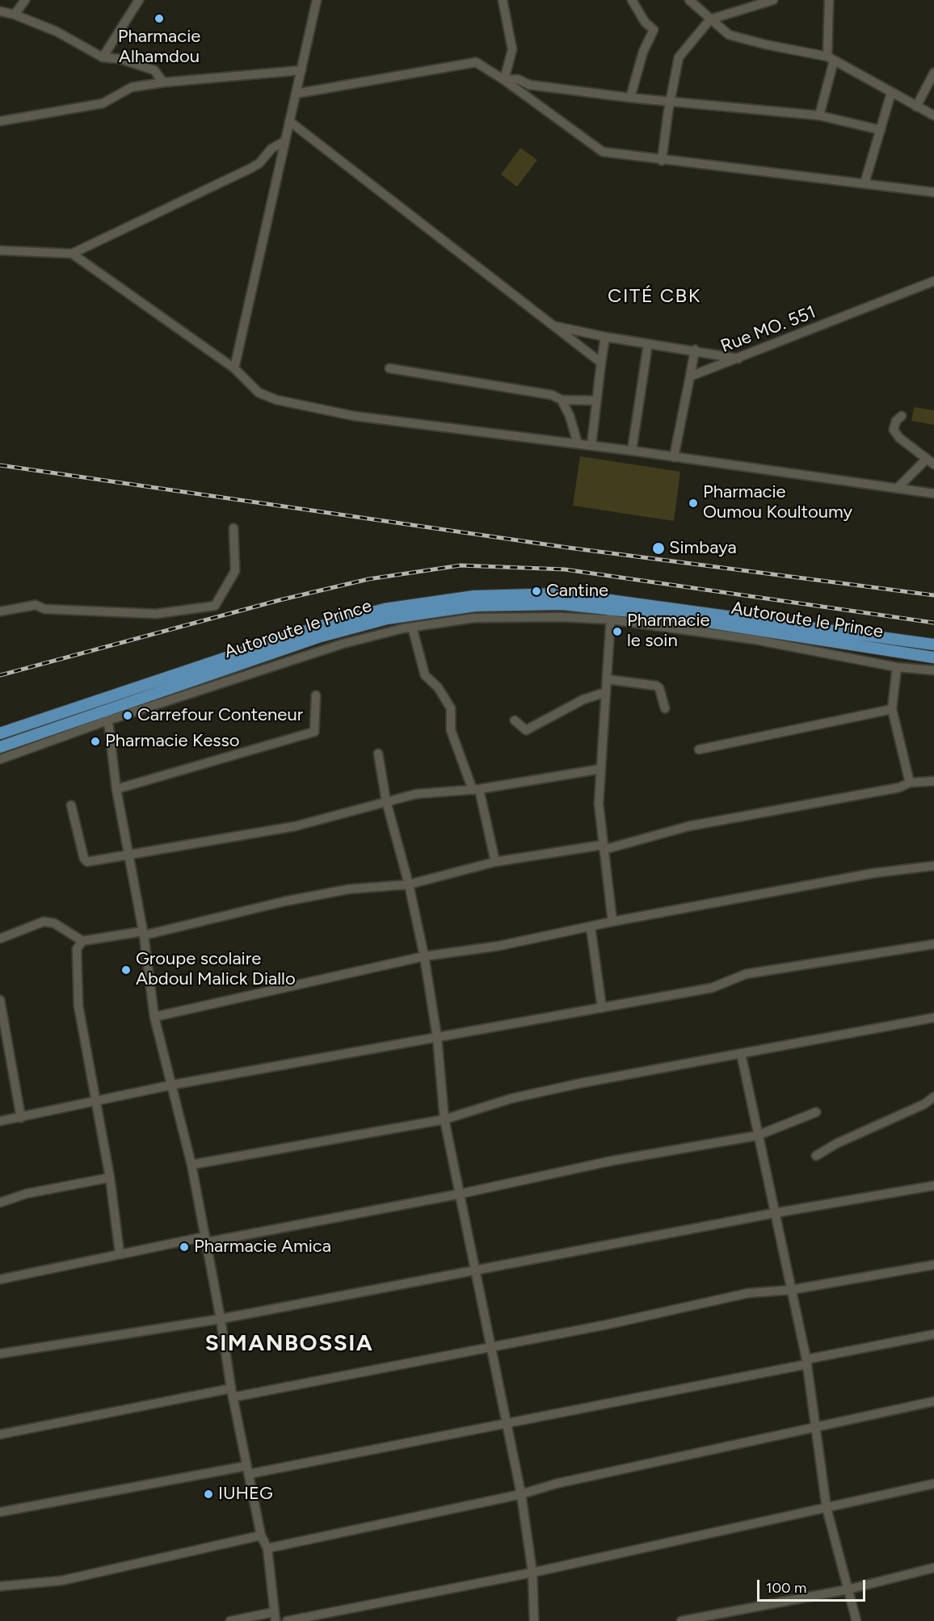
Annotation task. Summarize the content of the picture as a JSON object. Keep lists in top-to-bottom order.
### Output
{
  "streets": {
    "main road": ["Autoroute le Prince"],
    "street": ["Rue MO. 551"]
  },
  "districts": ["CITÉ CBK", "SIMANBOSSIA"],
  "places": [
    "Pharmacie Alhamdou",
    "Pharmacie Oumou Koultoumy",
    "Simbaya",
    "Cantine",
    "Pharmacie le soin",
    "Carrefour Conteneur",
    "Pharmacie Kesso",
    "Groupe scolaire Abdoul Malick Diallo",
    "Pharmacie Amica",
    "IUHEG"
  ],
  "scale_bar": "100 m"
}
